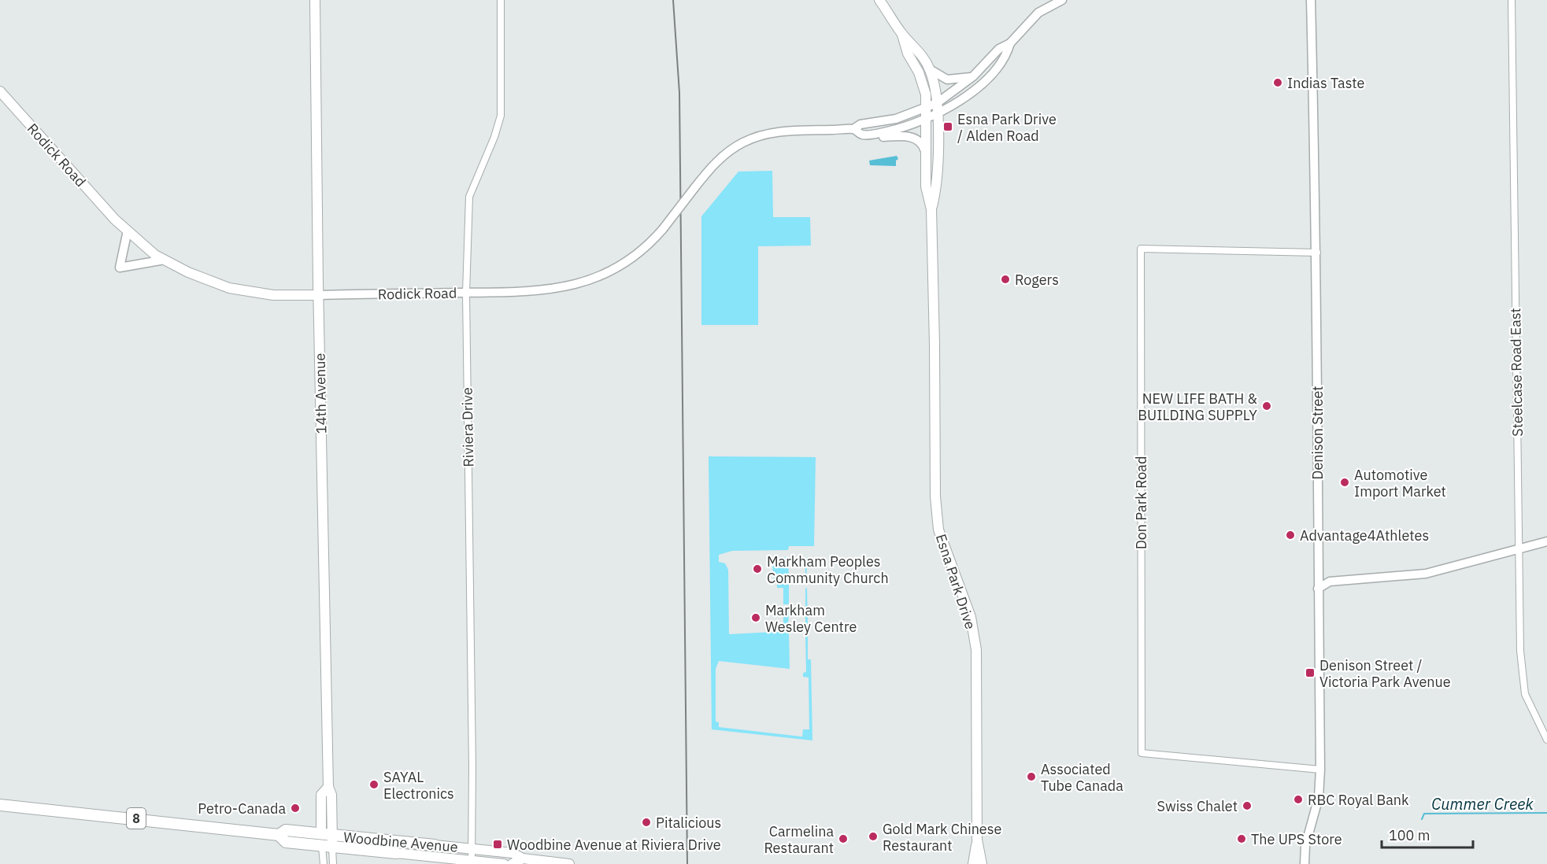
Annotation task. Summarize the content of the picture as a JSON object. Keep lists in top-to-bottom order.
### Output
{
  "streets": {
    "main road": [
      "Rodick Road",
      "14th Avenue",
      "Esna Park Drive",
      "8",
      "Woodbine Avenue"
    ],
    "street": [
      "Steelcase Road East",
      "Riviera Drive",
      "Denison Street",
      "Don Park Road"
    ]
  },
  "crossings": [
    ["Rodick Road", "14th Avenue"],
    ["Rodick Road", "Riviera Drive"],
    ["Rodick Road", "Esna Park Drive"],
    ["14th Avenue", "Woodbine Avenue"],
    ["Riviera Drive", "Woodbine Avenue"],
    ["Denison Street", "Don Park Road"]
  ],
  "water": ["Cummer Creek"],
  "places": {
    "other": [
      "Indias Taste",
      "Rogers",
      "NEW LIFE BATH & BUILDING SUPPLY",
      "Automotive Import Market",
      "Advantage4Athletes",
      "Markham Peoples Community Church",
      "Markham Wesley Centre",
      "Associated Tube Canada",
      "SAYAL Electronics",
      "RBC Royal Bank",
      "Swiss Chalet",
      "Petro-Canada",
      "Pitalicious",
      "Gold Mark Chinese Restaurant",
      "Carmelina Restaurant",
      "The UPS Store"
    ],
    "transit": ["Esna Park Drive / Alden Road", "Denison Street / Victoria Park Avenue", "Woodbine Avenue at Riviera Drive"]
  },
  "scale_bar": "100 m"
}
